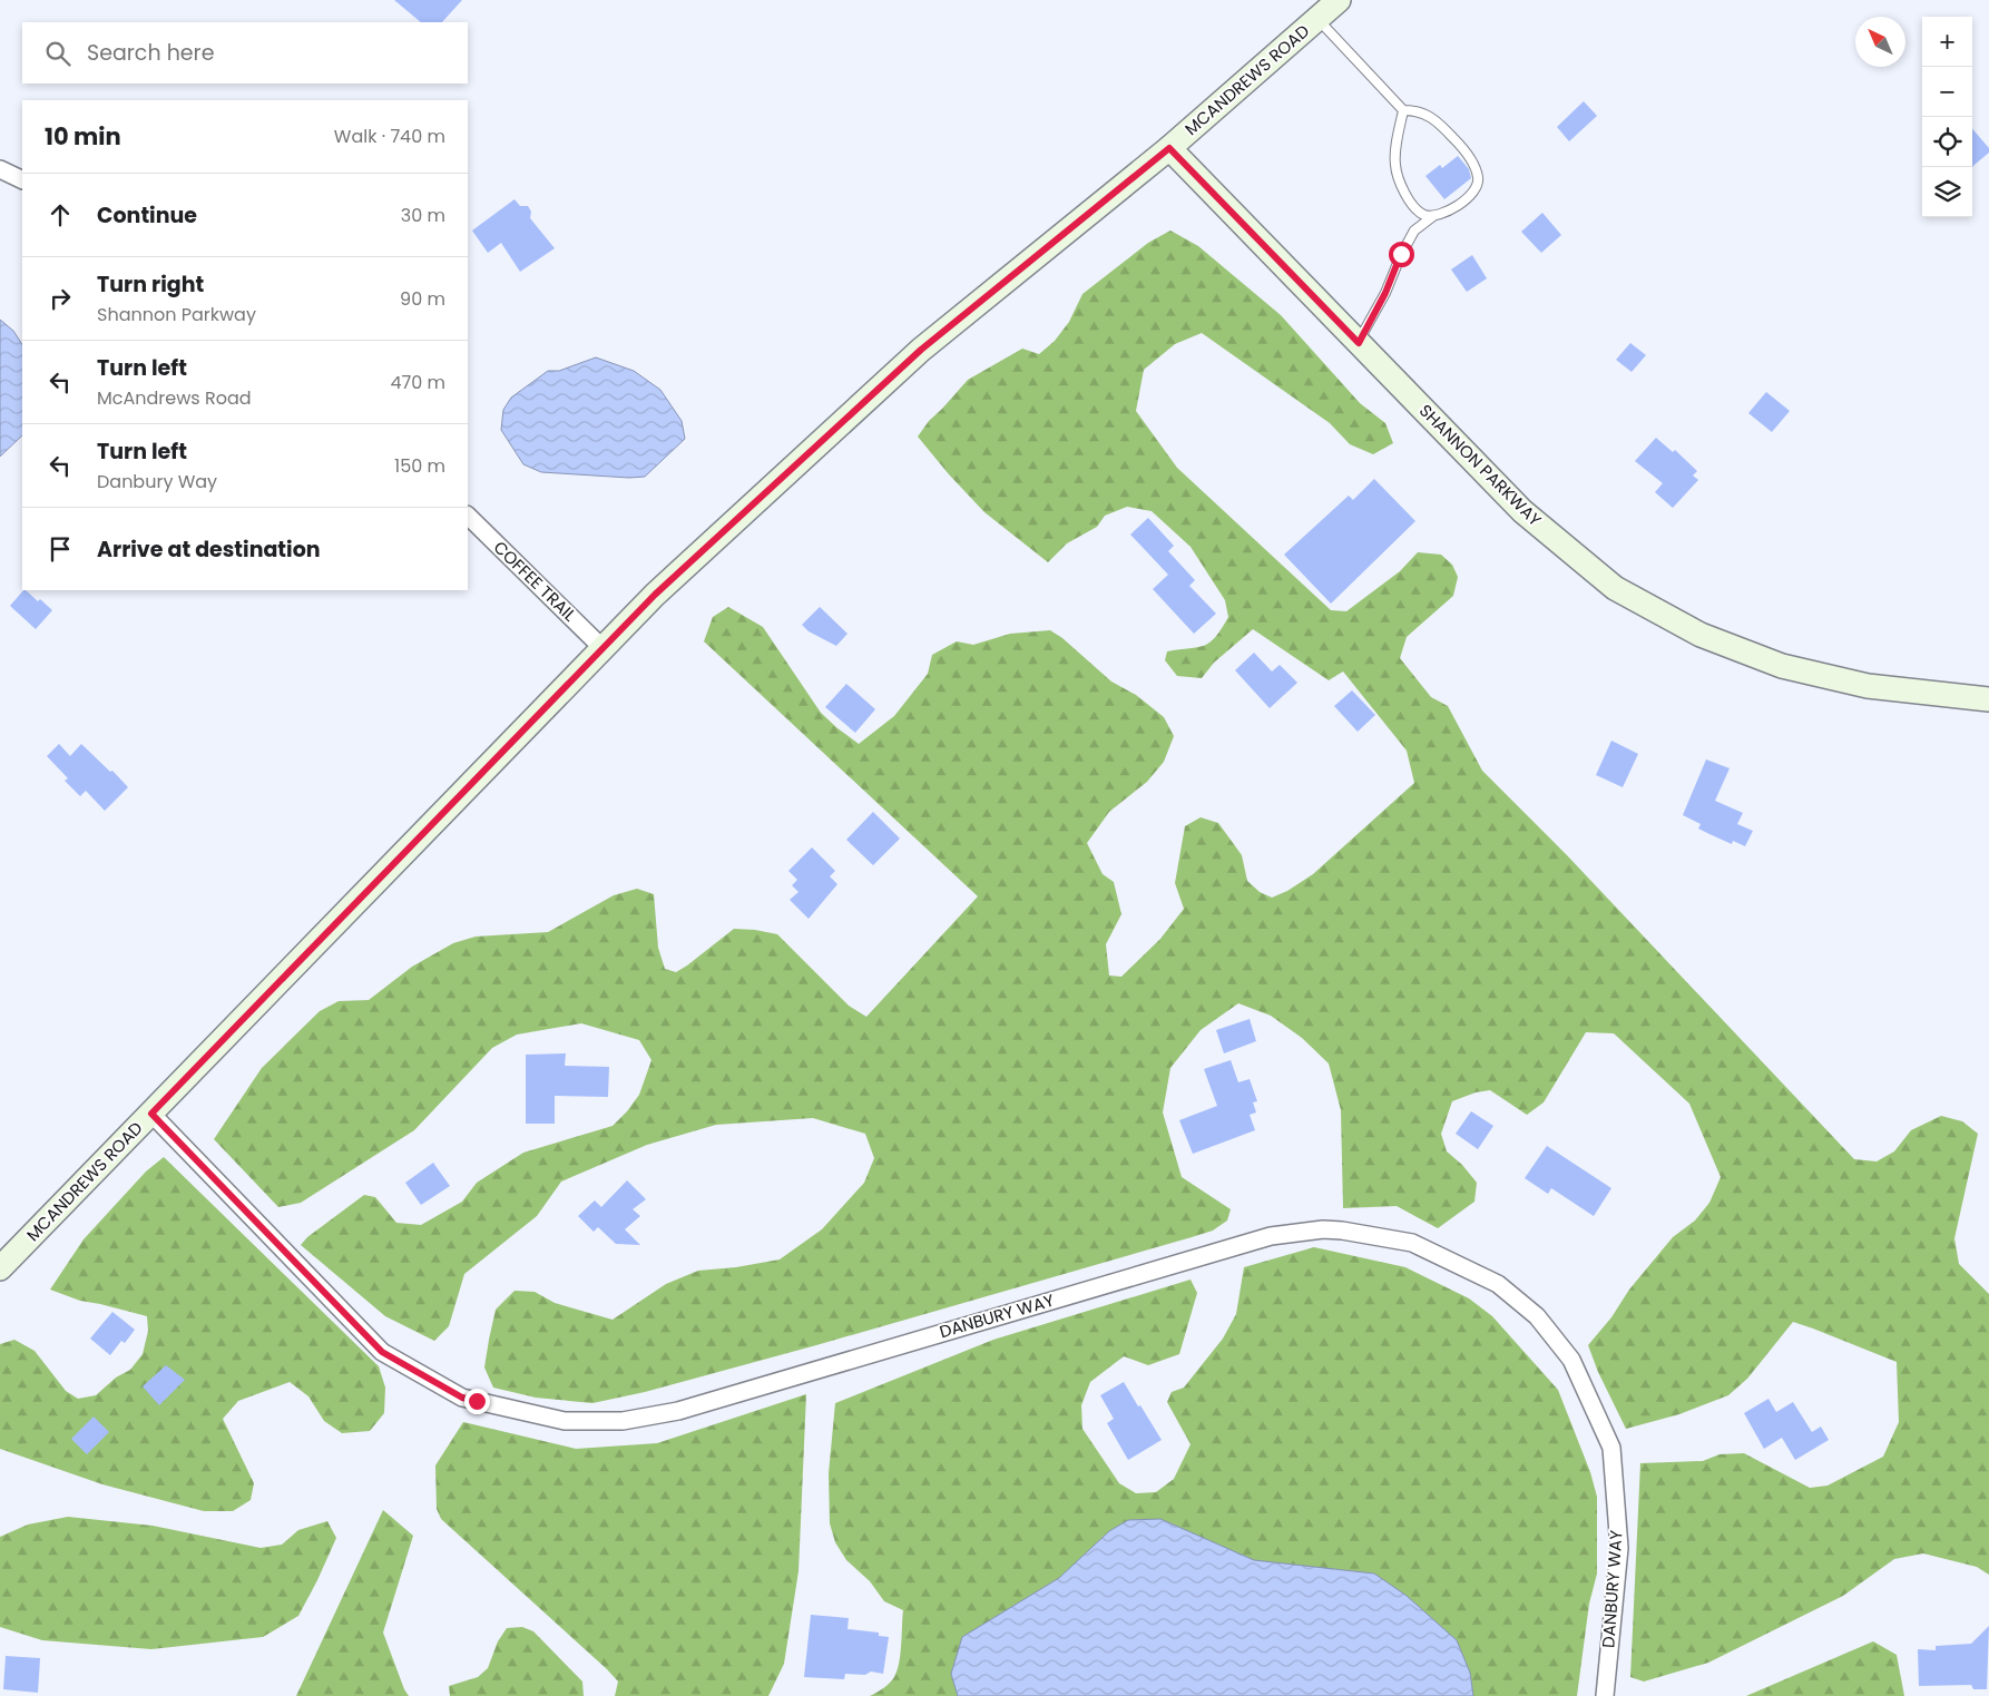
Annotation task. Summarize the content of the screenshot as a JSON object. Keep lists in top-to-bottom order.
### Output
{
  "streets": {
    "main road": ["MCANDREWS ROAD", "SHANNON PARKWAY"],
    "street": ["COFFEE TRAIL", "DANBURY WAY"]
  },
  "crossings": [
    ["MCANDREWS ROAD", "SHANNON PARKWAY"],
    ["MCANDREWS ROAD", "COFFEE TRAIL"],
    ["MCANDREWS ROAD", "DANBURY WAY"]
  ],
  "north": "top left",
  "page": {
    "map_buttons": ["+", "−"],
    "search": "Search here",
    "heading": ["10 min", "Walk · 740 m"],
    "list": [
      ["Continue", "30 m"],
      ["Turn right", "Shannon Parkway", "90 m"],
      ["Turn left", "McAndrews Road", "470 m"],
      ["Turn left", "Danbury Way", "150 m"],
      "Arrive at destination"
    ]
  }
}
